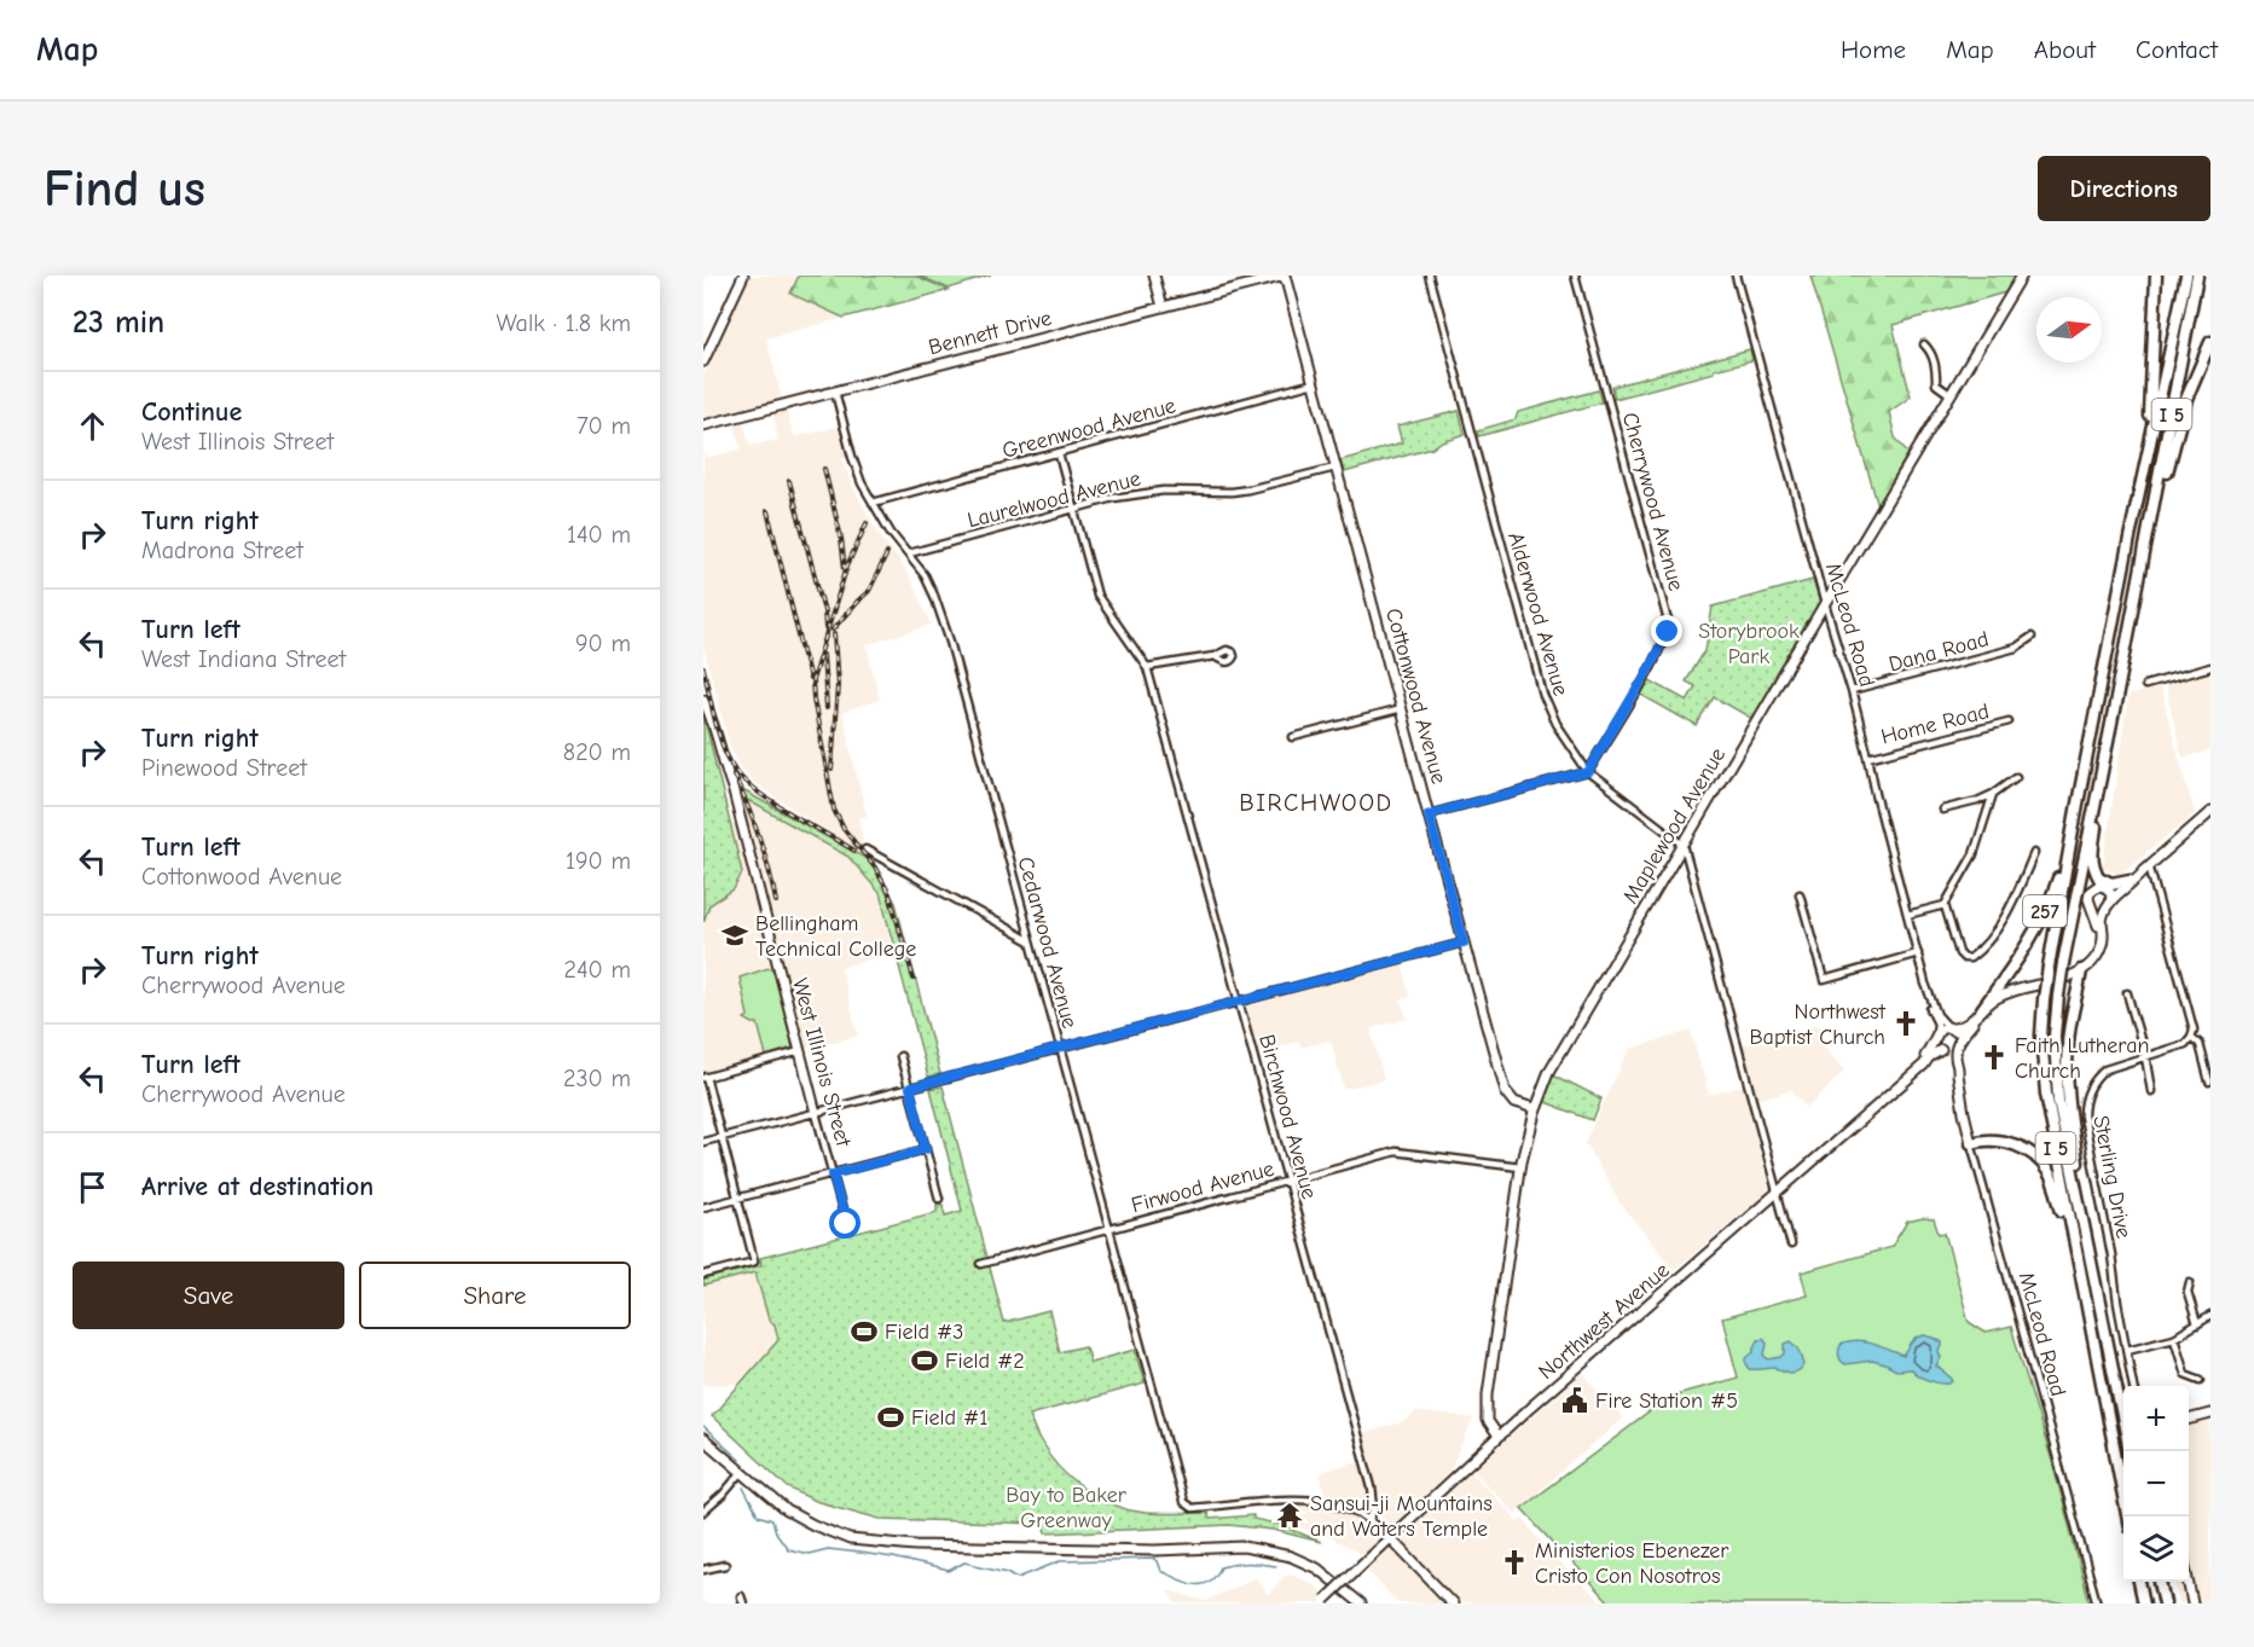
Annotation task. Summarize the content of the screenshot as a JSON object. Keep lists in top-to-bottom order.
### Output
{
  "streets": {
    "highway": ["I 5", "257"],
    "street": [
      "Bennett Drive",
      "Greenwood Avenue",
      "Laurelwood Avenue",
      "Cherrywood Avenue",
      "Alderwood Avenue",
      "McLeod Road",
      "Dana Road",
      "Cottonwood Avenue",
      "Home Road",
      "Maplewood Avenue",
      "Cedarwood Avenue",
      "West Illinois Street",
      "Birchwood Avenue",
      "Sterling Drive",
      "Firwood Avenue",
      "Northwest Avenue"
    ]
  },
  "crossings": [
    ["Bennett Drive", "Cottonwood Avenue"],
    ["Bennett Drive", "Cedarwood Avenue"],
    ["I 5", "257"],
    ["Greenwood Avenue", "Cottonwood Avenue"],
    ["Greenwood Avenue", "Cedarwood Avenue"],
    ["Greenwood Avenue", "Birchwood Avenue"],
    ["Laurelwood Avenue", "Cottonwood Avenue"],
    ["Laurelwood Avenue", "Cedarwood Avenue"],
    ["Laurelwood Avenue", "Birchwood Avenue"],
    ["Cherrywood Avenue", "Alderwood Avenue"],
    ["Alderwood Avenue", "Maplewood Avenue"],
    ["McLeod Road", "Dana Road"],
    ["McLeod Road", "Home Road"],
    ["McLeod Road", "Maplewood Avenue"],
    ["McLeod Road", "Northwest Avenue"],
    ["Cottonwood Avenue", "Maplewood Avenue"],
    ["Maplewood Avenue", "Firwood Avenue"],
    ["Maplewood Avenue", "Northwest Avenue"],
    ["Cedarwood Avenue", "Birchwood Avenue"],
    ["Cedarwood Avenue", "Firwood Avenue"],
    ["Birchwood Avenue", "Firwood Avenue"]
  ],
  "districts": ["BIRCHWOOD"],
  "parks": ["Storybrook Park", "Bay to Baker Greenway"],
  "places": {
    "school or university": ["Bellingham Technical College"],
    "church": ["Northwest Baptist Church", "Faith Lutheran Church", "Ministerios Ebenezer Cristo Con Nosotros"],
    "sports": ["Field #3", "Field #2", "Field #1"],
    "public building": ["Fire Station #5"],
    "temple": ["Sansui-ji Mountains and Waters Temple"]
  },
  "north": "right",
  "page": {
    "header": "Map",
    "nav": [
      "Home",
      "Map",
      "About",
      "Contact"
    ],
    "buttons": [
      "Directions",
      ["Save", "Share"]
    ],
    "title": "Find us",
    "heading": ["23 min", "Walk · 1.8 km"],
    "list": [
      ["Continue", "West Illinois Street", "70 m"],
      ["Turn right", "Madrona Street", "140 m"],
      ["Turn left", "West Indiana Street", "90 m"],
      ["Turn right", "Pinewood Street", "820 m"],
      ["Turn left", "Cottonwood Avenue", "190 m"],
      ["Turn right", "Cherrywood Avenue", "240 m"],
      ["Turn left", "Cherrywood Avenue", "230 m"],
      "Arrive at destination"
    ],
    "map_buttons": ["+", "−"]
  }
}
